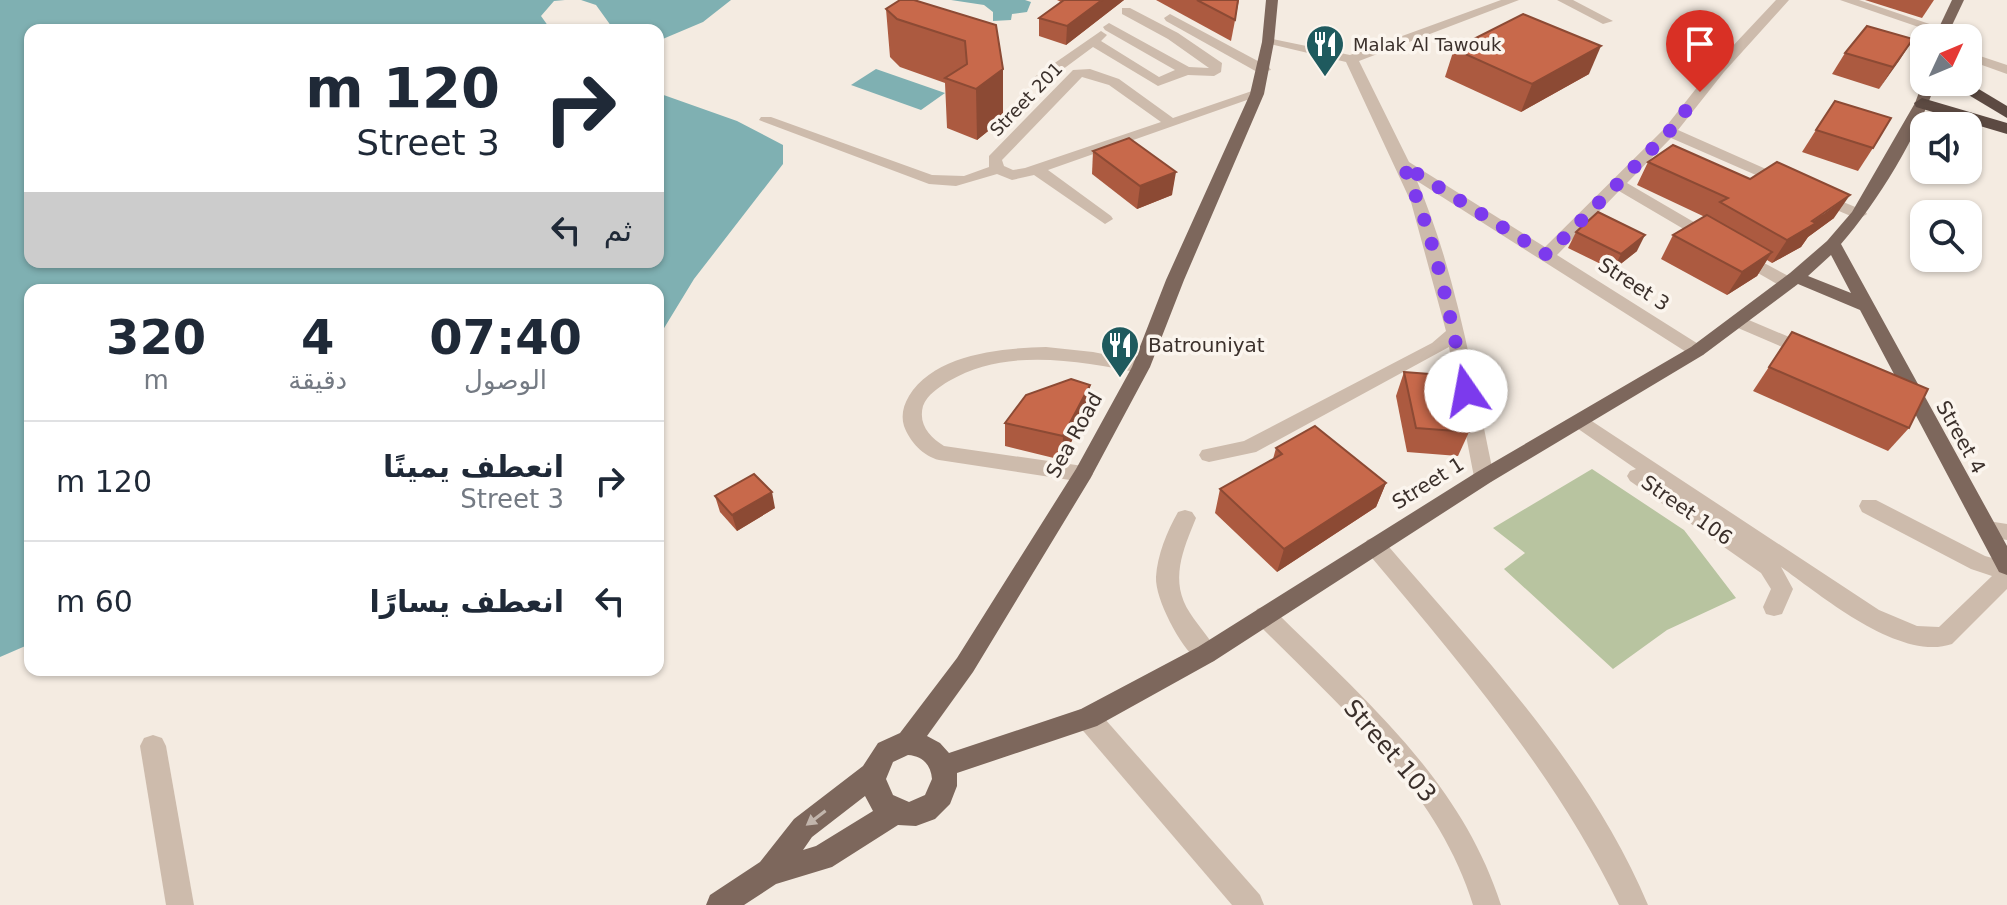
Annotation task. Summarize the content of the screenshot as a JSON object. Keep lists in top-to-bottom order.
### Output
{
  "streets": {
    "main road": ["Sea Road", "Street 4", "Street 1"],
    "street": [
      "Street 201",
      "Street 3",
      "Street 106",
      "Street 103"
    ]
  },
  "crossings": [
    ["Street 201", "Sea Road"],
    ["Street 3", "Street 1"],
    ["Sea Road", "Street 1"],
    ["Street 4", "Street 1"],
    ["Street 1", "Street 106"],
    ["Street 1", "Street 103"]
  ],
  "places": {
    "restaurant": ["Malak Al Tawouk", "Batrouniyat"]
  },
  "north": "top right",
  "page": {
    "turn": ["120 m", "Street 3"],
    "then": "ثم",
    "eta": [
      "07:40",
      "الوصول",
      "4",
      "دقيقة",
      "320",
      "m"
    ],
    "list": [
      {
        "name": "انعطف يمينًا",
        "note": "Street 3",
        "value": "120 m"
      },
      {
        "name": "انعطف يسارًا",
        "value": "60 m"
      }
    ]
  }
}
